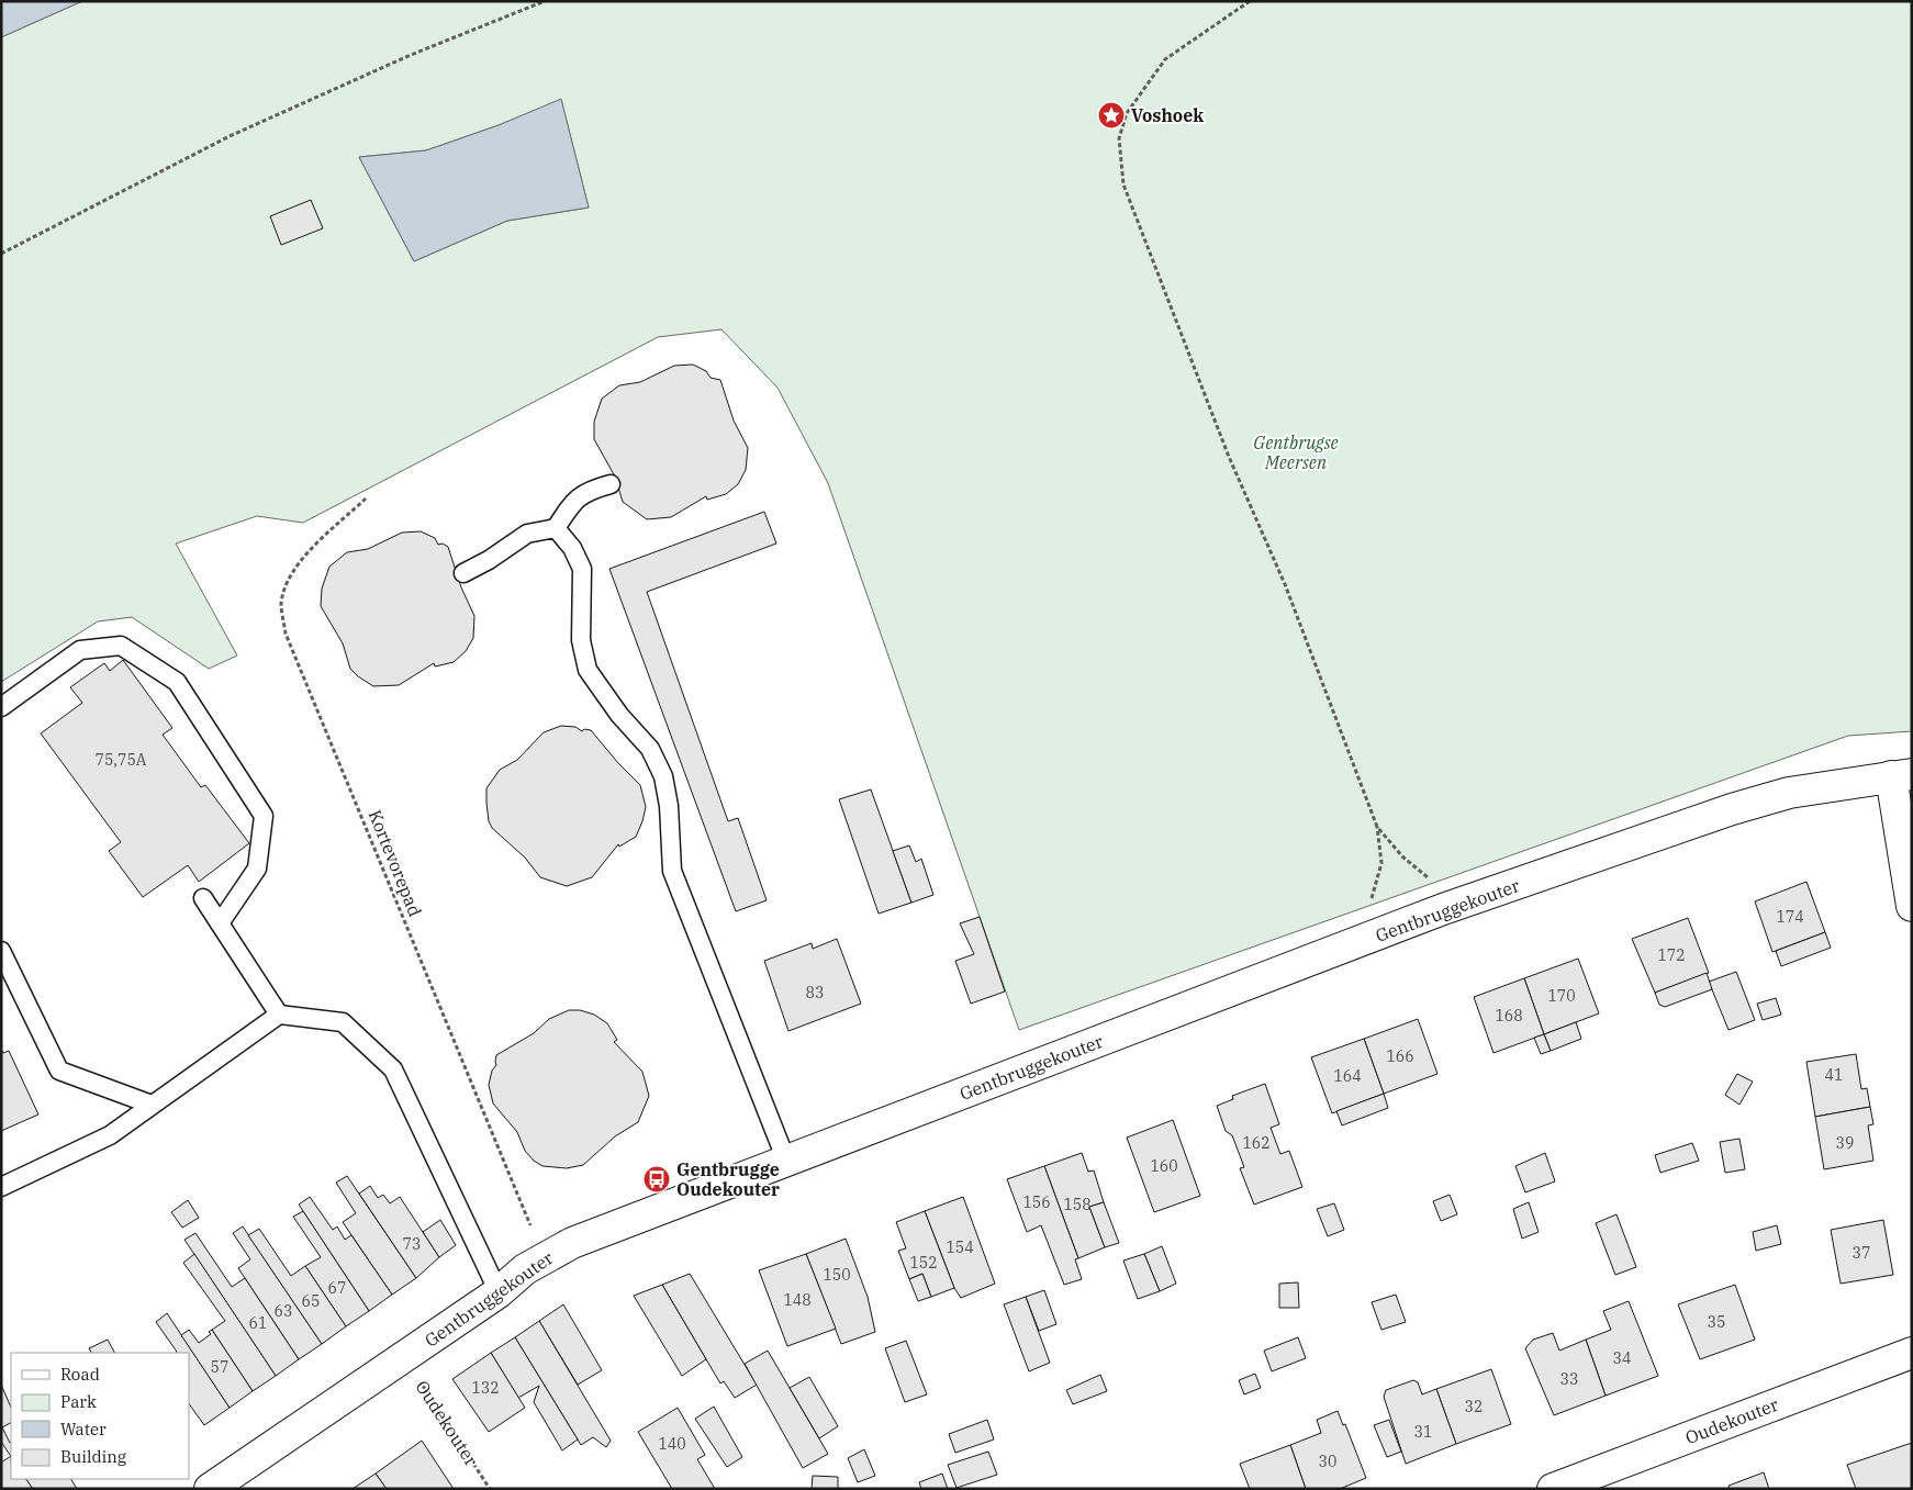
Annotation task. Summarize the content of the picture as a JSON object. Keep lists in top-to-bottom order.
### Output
{
  "streets": {
    "street": ["Gentbruggekouter", "Oudekouter"],
    "path": ["Kortevorepad"]
  },
  "crossings": [
    ["Kortevorepad", "Gentbruggekouter"],
    ["Gentbruggekouter", "Oudekouter"]
  ],
  "parks": ["Gentbrugse Meersen"],
  "places": {
    "place": ["Voshoek"],
    "bus stop": ["Gentbrugge Oudekouter"]
  },
  "house_numbers": [
    "75,75A",
    "174",
    "172",
    "83",
    "170",
    "168",
    "166",
    "41",
    "164",
    "162",
    "39",
    "160",
    "156",
    "158",
    "73",
    "154",
    "37",
    "152",
    "150",
    "67",
    "148",
    "65",
    "63",
    "35",
    "61",
    "34",
    "57",
    "33",
    "132",
    "32",
    "31",
    "140",
    "30"
  ],
  "legend": [
    "Road",
    "Park",
    "Water",
    "Building"
  ]
}
